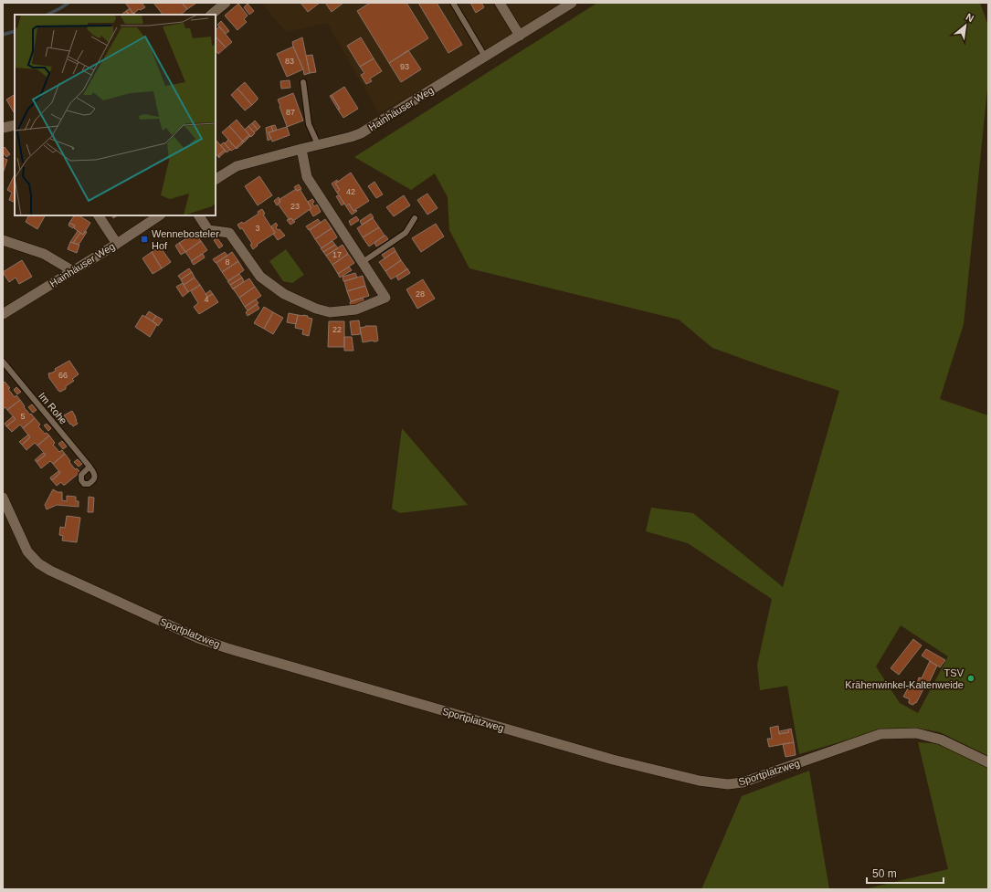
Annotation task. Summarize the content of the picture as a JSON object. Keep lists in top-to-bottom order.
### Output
{
  "streets": {
    "street": ["Hainhäuser Weg", "Sportplatzweg"],
    "lane": ["Im Rohe"]
  },
  "places": {
    "transit": ["Wennebosteler Hof"],
    "other": ["TSV Krähenwinkel-Kaltenweide"]
  },
  "house_numbers": [
    "83",
    "93",
    "87",
    "42",
    "23",
    "3",
    "17",
    "8",
    "28",
    "4",
    "22",
    "66",
    "5"
  ],
  "scale_bar": "50 m",
  "north": "top right"
}
